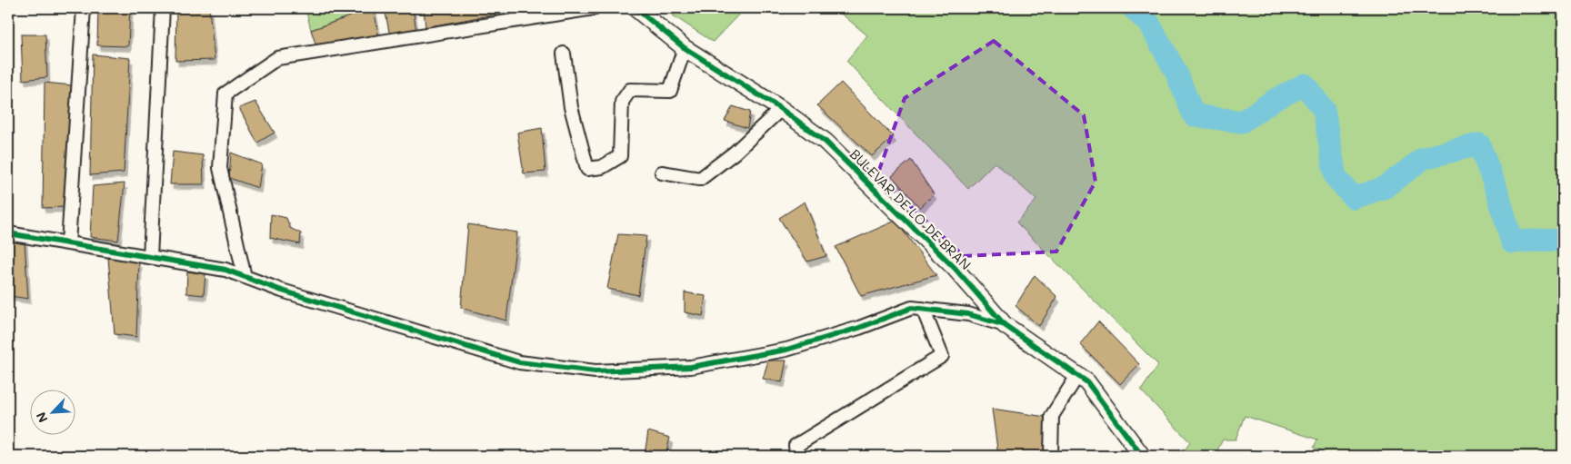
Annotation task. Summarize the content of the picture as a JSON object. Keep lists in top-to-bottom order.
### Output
{
  "streets": {
    "street": ["BULEVAR DE LO DE BRAN"]
  },
  "north": "bottom left"
}
